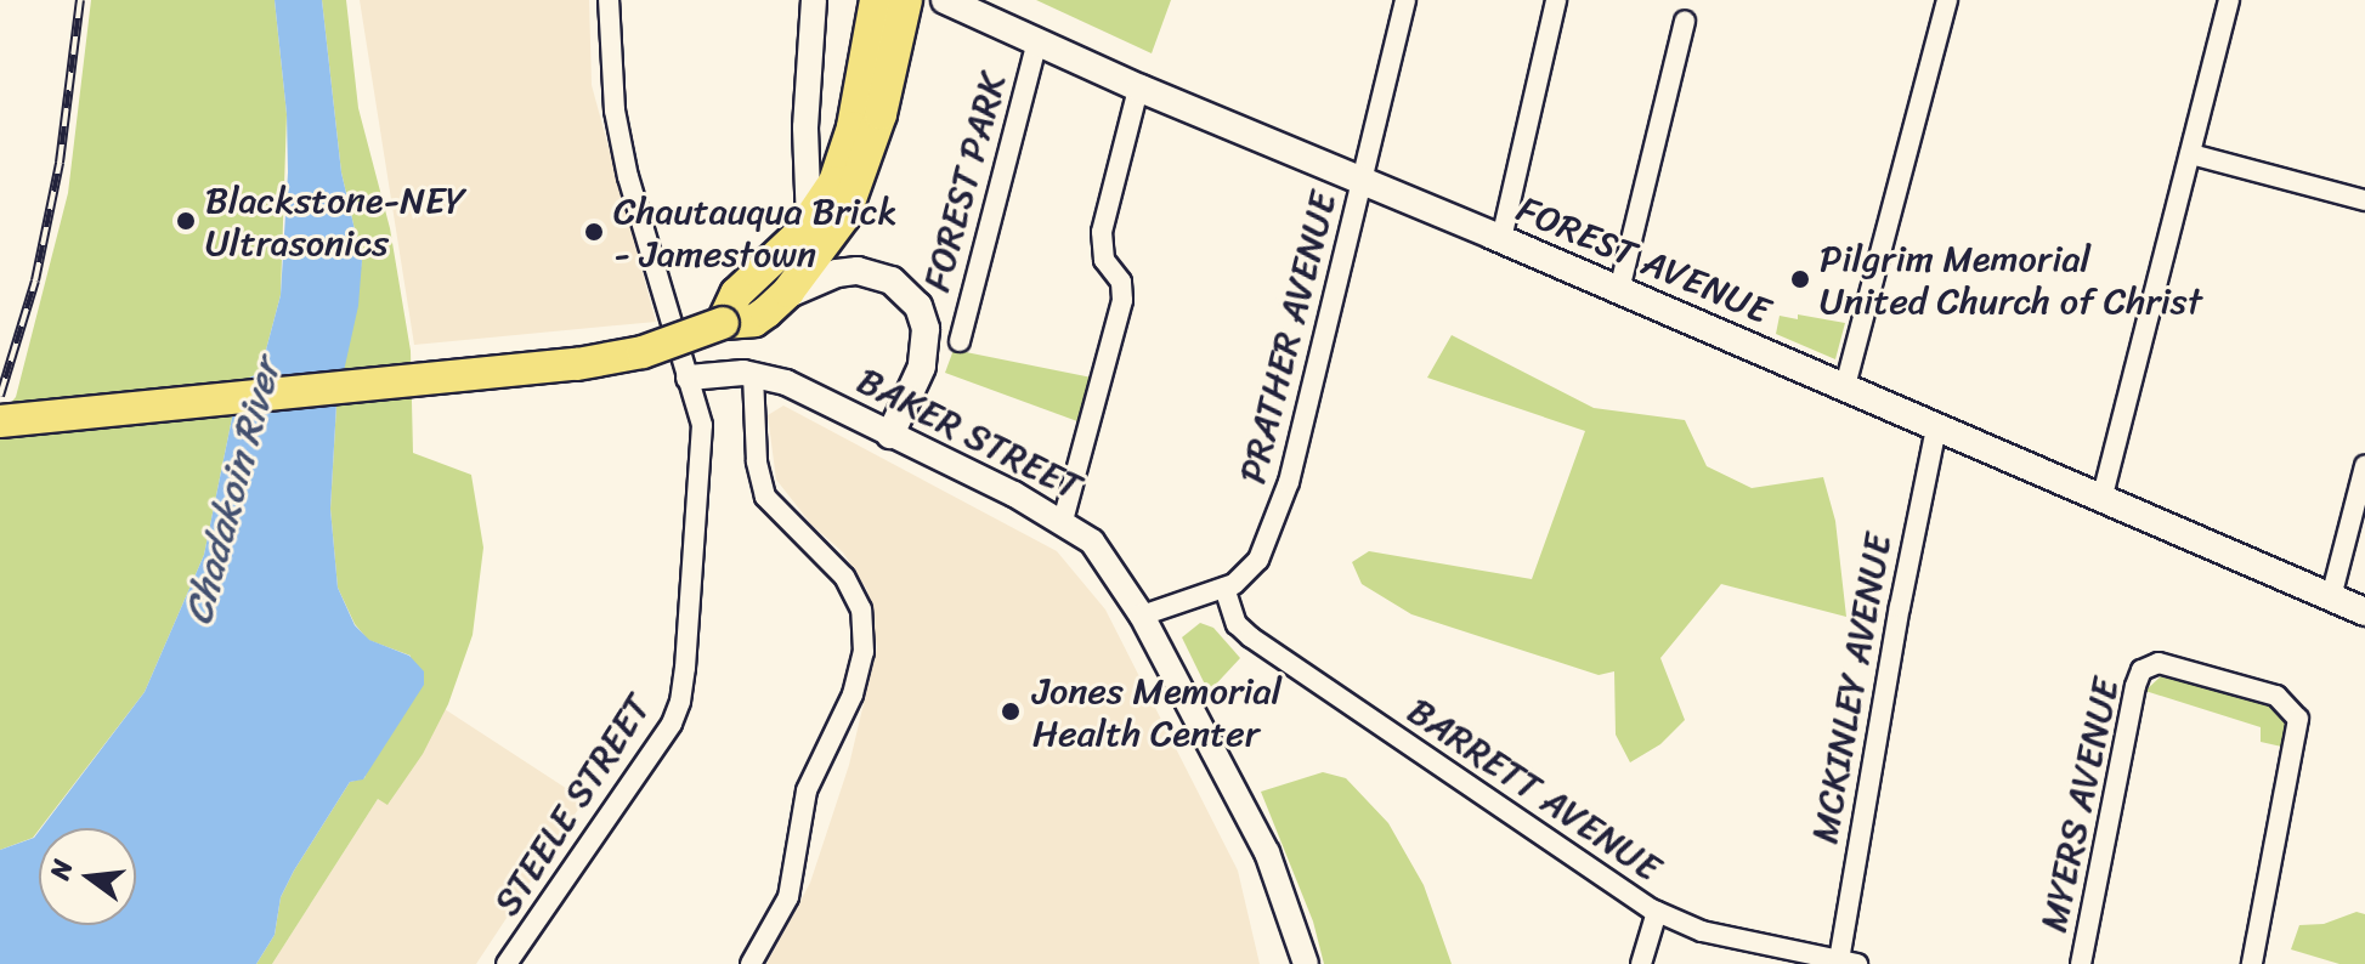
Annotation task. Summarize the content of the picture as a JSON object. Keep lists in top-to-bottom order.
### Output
{
  "streets": {
    "main road": ["FOREST AVENUE"],
    "street": [
      "FOREST PARK",
      "PRATHER AVENUE",
      "BAKER STREET",
      "MCKINLEY AVENUE",
      "BARRETT AVENUE",
      "STEELE STREET",
      "MYERS AVENUE"
    ]
  },
  "crossings": [
    ["FOREST PARK", "FOREST AVENUE"],
    ["FOREST AVENUE", "PRATHER AVENUE"],
    ["FOREST AVENUE", "MCKINLEY AVENUE"],
    ["PRATHER AVENUE", "BAKER STREET"],
    ["PRATHER AVENUE", "BARRETT AVENUE"],
    ["BAKER STREET", "STEELE STREET"],
    ["MCKINLEY AVENUE", "BARRETT AVENUE"]
  ],
  "water": ["Chadakoin River"],
  "places": [
    "Blackstone-NEY Ultrasonics",
    "Chautauqua Brick - Jamestown",
    "Pilgrim Memorial United Church of Christ",
    "Jones Memorial Health Center"
  ],
  "north": "left"
}
